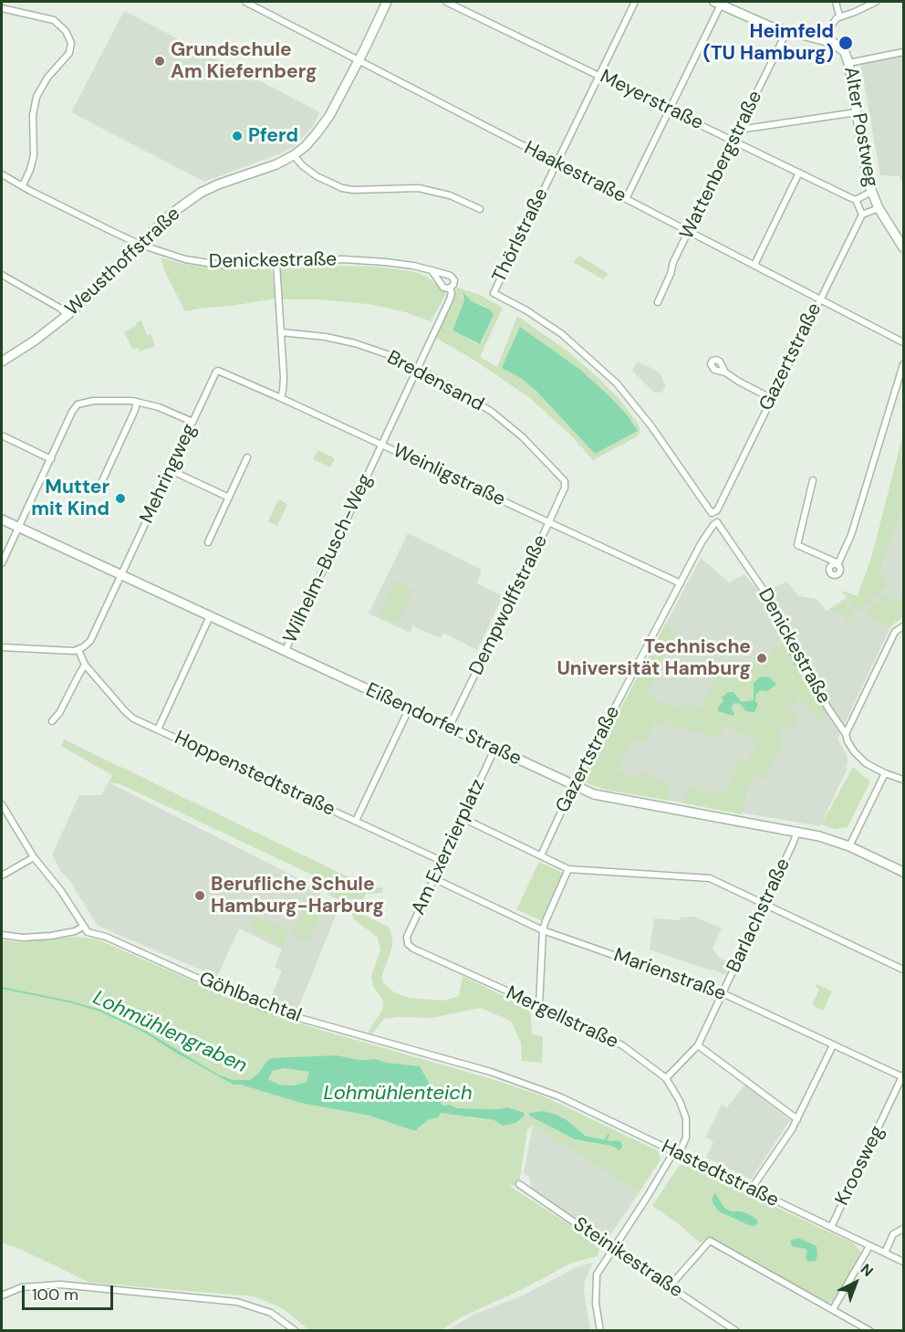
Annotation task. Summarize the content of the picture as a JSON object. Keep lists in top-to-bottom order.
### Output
{
  "streets": {
    "main road": ["Alter Postweg", "Weusthoffstraße", "Eißendorfer Straße"],
    "street": [
      "Meyerstraße",
      "Wattenbergstraße",
      "Haakestraße",
      "Thörlstraße",
      "Denickestraße",
      "Gazertstraße",
      "Bredensand",
      "Mehringweg",
      "Weinligstraße",
      "Wilhelm-Busch-Weg",
      "Dempwolffstraße",
      "Hoppenstedtstraße",
      "Am Exerzierplatz",
      "Barlachstraße",
      "Marienstraße",
      "Göhlbachtal",
      "Mergellstraße",
      "Kroosweg",
      "Hastedtstraße",
      "Steinikestraße"
    ]
  },
  "crossings": [
    ["Meyerstraße", "Wattenbergstraße"],
    ["Meyerstraße", "Thörlstraße"],
    ["Wattenbergstraße", "Haakestraße"],
    ["Haakestraße", "Thörlstraße"],
    ["Haakestraße", "Weusthoffstraße"],
    ["Haakestraße", "Gazertstraße"],
    ["Thörlstraße", "Gazertstraße"],
    ["Denickestraße", "Weusthoffstraße"],
    ["Denickestraße", "Gazertstraße"],
    ["Denickestraße", "Wilhelm-Busch-Weg"],
    ["Gazertstraße", "Weinligstraße"],
    ["Gazertstraße", "Eißendorfer Straße"],
    ["Bredensand", "Wilhelm-Busch-Weg"],
    ["Bredensand", "Dempwolffstraße"],
    ["Mehringweg", "Weinligstraße"],
    ["Mehringweg", "Eißendorfer Straße"],
    ["Mehringweg", "Hoppenstedtstraße"],
    ["Weinligstraße", "Wilhelm-Busch-Weg"],
    ["Weinligstraße", "Dempwolffstraße"],
    ["Wilhelm-Busch-Weg", "Eißendorfer Straße"],
    ["Dempwolffstraße", "Eißendorfer Straße"],
    ["Eißendorfer Straße", "Am Exerzierplatz"],
    ["Eißendorfer Straße", "Barlachstraße"],
    ["Hoppenstedtstraße", "Am Exerzierplatz"],
    ["Am Exerzierplatz", "Marienstraße"],
    ["Am Exerzierplatz", "Mergellstraße"],
    ["Barlachstraße", "Marienstraße"],
    ["Barlachstraße", "Mergellstraße"],
    ["Marienstraße", "Kroosweg"],
    ["Göhlbachtal", "Hastedtstraße"],
    ["Mergellstraße", "Hastedtstraße"],
    ["Mergellstraße", "Steinikestraße"],
    ["Kroosweg", "Hastedtstraße"]
  ],
  "water": ["Lohmühlengraben", "Lohmühlenteich"],
  "places": [
    "Heimfeld (TU Hamburg)",
    "Grundschule Am Kiefernberg",
    "Pferd",
    "Mutter mit Kind",
    "Technische Universität Hamburg",
    "Berufliche Schule Hamburg-Harburg"
  ],
  "scale_bar": "100 m",
  "north": "top right"
}
